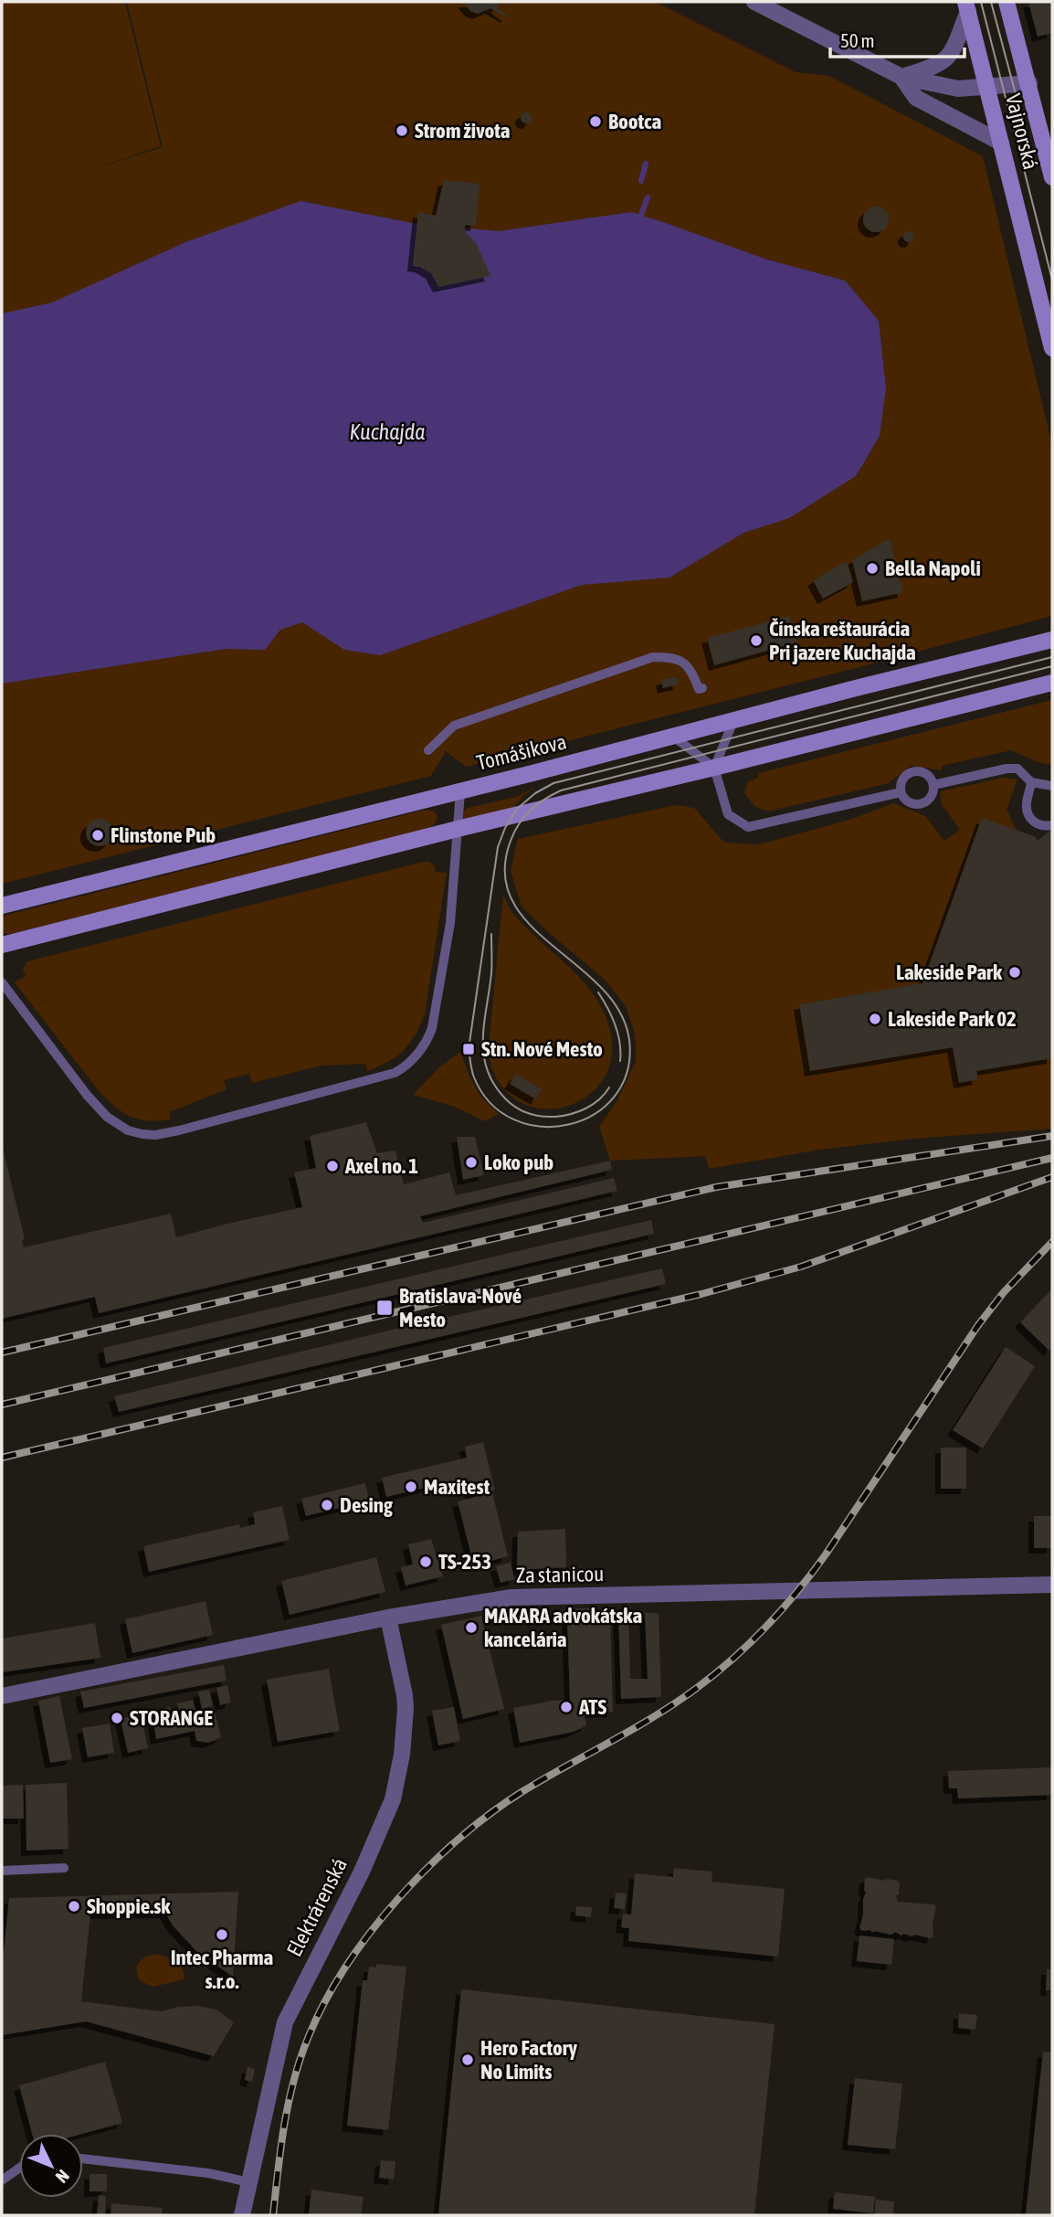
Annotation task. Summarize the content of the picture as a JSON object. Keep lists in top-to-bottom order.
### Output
{
  "streets": {
    "main road": ["Vajnorská", "Tomášikova"],
    "street": ["Za stanicou", "Elektrárenská"]
  },
  "crossings": [
    ["Za stanicou", "Elektrárenská"]
  ],
  "water": ["Kuchajda"],
  "places": {
    "other": [
      "Bootca",
      "Strom života",
      "Bella Napoli",
      "Čínska reštaurácia Pri jazere Kuchajda",
      "Flinstone Pub",
      "Lakeside Park",
      "Lakeside Park 02",
      "Loko pub",
      "Axel no. 1",
      "Maxitest",
      "Desing",
      "TS-253",
      "MAKARA advokátska kancelária",
      "ATS",
      "STORANGE",
      "Shoppie.sk",
      "Intec Pharma s.r.o.",
      "Hero Factory No Limits"
    ],
    "transit": ["Stn. Nové Mesto", "Bratislava-Nové Mesto"]
  },
  "scale_bar": "50 m",
  "north": "bottom right"
}
